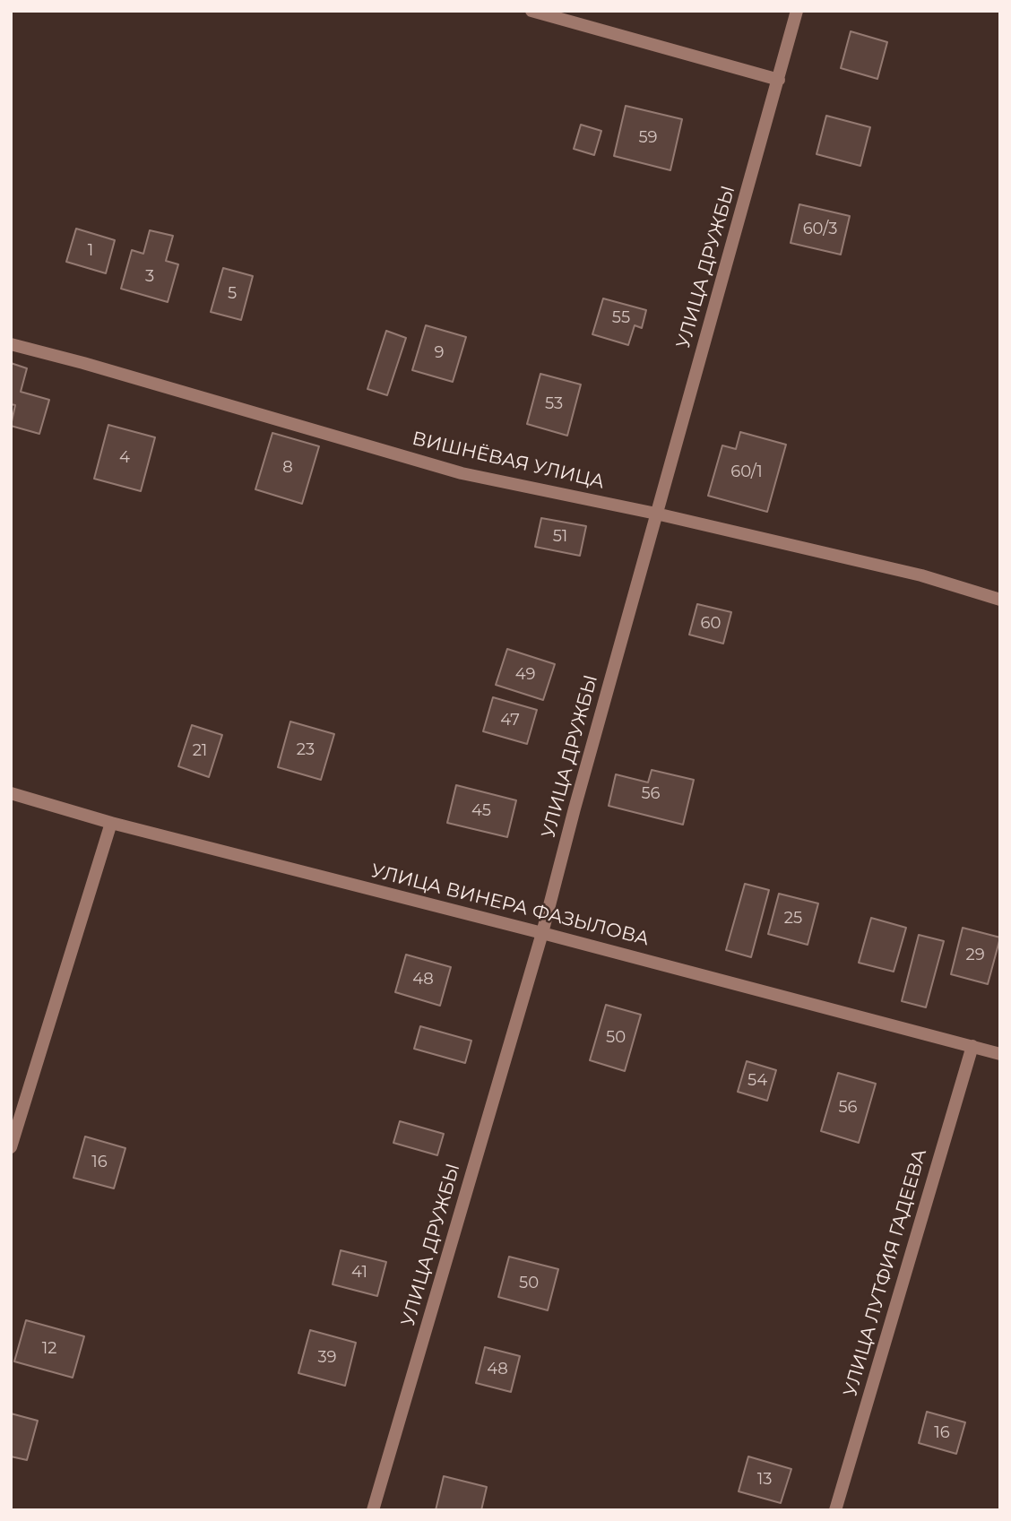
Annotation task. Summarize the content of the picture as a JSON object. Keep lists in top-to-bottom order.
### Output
{
  "streets": {
    "street": [
      "УЛИЦА ДРУЖБЫ",
      "ВИШНЁВАЯ УЛИЦА",
      "УЛИЦА ВИНЕРА ФАЗЫЛОВА",
      "УЛИЦА ЛУТФИЯ ГАДЕЕВА"
    ]
  },
  "crossings": [
    ["УЛИЦА ДРУЖБЫ", "ВИШНЁВАЯ УЛИЦА"],
    ["УЛИЦА ДРУЖБЫ", "УЛИЦА ВИНЕРА ФАЗЫЛОВА"],
    ["УЛИЦА ВИНЕРА ФАЗЫЛОВА", "УЛИЦА ЛУТФИЯ ГАДЕЕВА"]
  ],
  "house_numbers": [
    "59",
    "60/3",
    "1",
    "3",
    "5",
    "55",
    "9",
    "53",
    "4",
    "8",
    "60/1",
    "51",
    "60",
    "49",
    "47",
    "23",
    "21",
    "56",
    "45",
    "25",
    "29",
    "48",
    "50",
    "54",
    "56",
    "16",
    "41",
    "50",
    "12",
    "39",
    "48",
    "16",
    "13"
  ]
}
